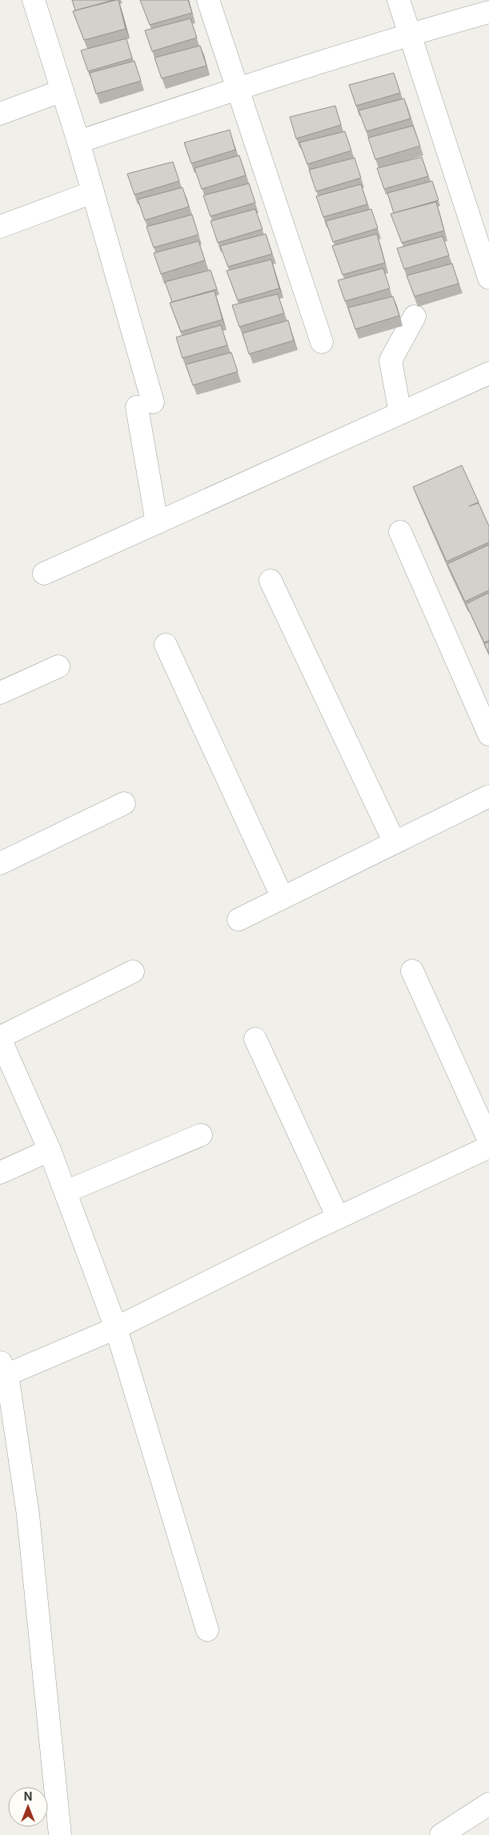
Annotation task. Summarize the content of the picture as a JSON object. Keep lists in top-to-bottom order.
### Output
{
  "north": "top"
}
